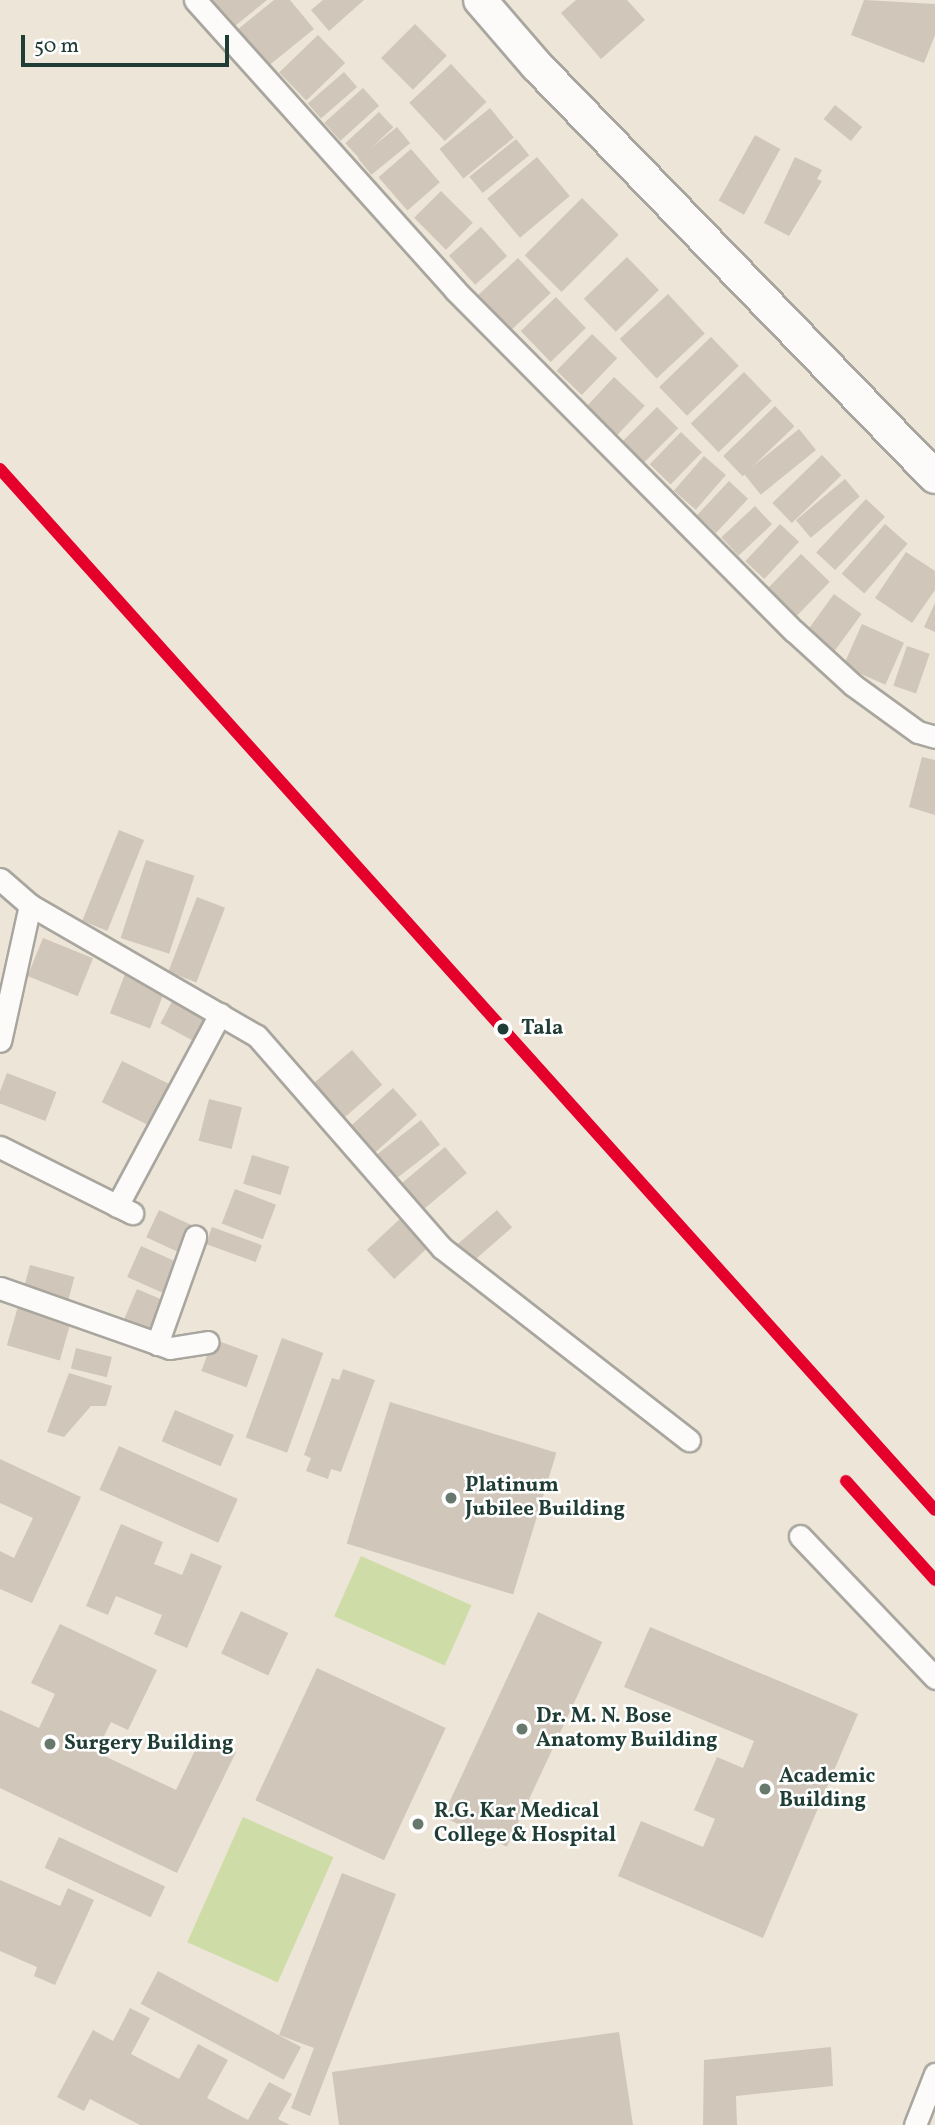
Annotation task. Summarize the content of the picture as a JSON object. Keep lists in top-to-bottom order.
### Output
{
  "places": [
    "Tala",
    "Platinum Jubilee Building",
    "Dr. M. N. Bose Anatomy Building",
    "Surgery Building",
    "Academic Building",
    "R.G. Kar Medical College & Hospital"
  ],
  "scale_bar": "50 m"
}
